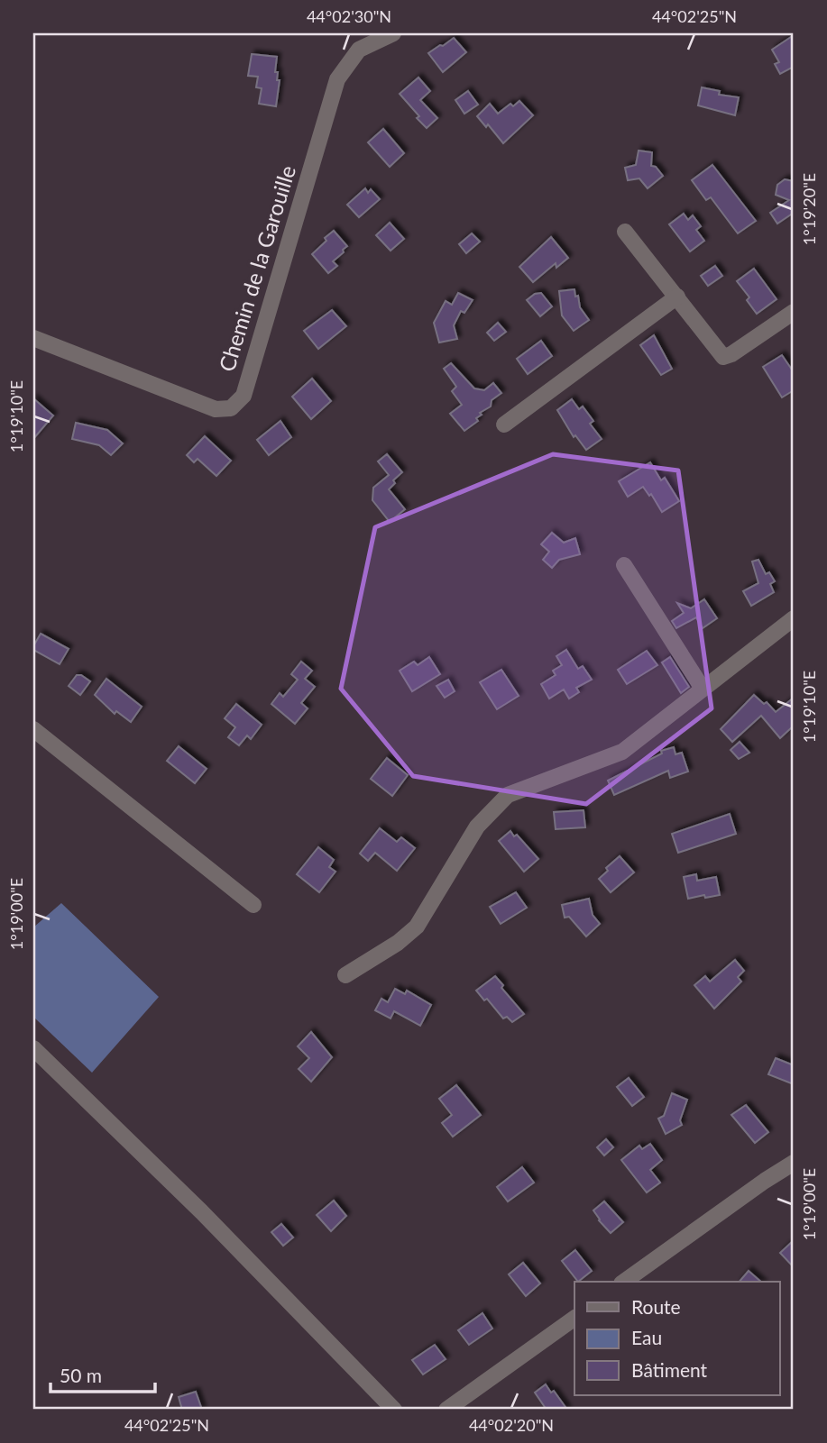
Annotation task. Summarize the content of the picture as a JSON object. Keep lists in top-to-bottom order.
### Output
{
  "streets": {
    "street": ["Chemin de la Garouille"]
  },
  "legend": ["Route", "Eau", "Bâtiment"],
  "scale_bar": "50 m",
  "coordinates": [
    "44°02'30\"N",
    "44°02'25\"N",
    "1°19'20\"E",
    "1°19'10\"E",
    "1°19'00\"E",
    "44°02'20\"N"
  ]
}
